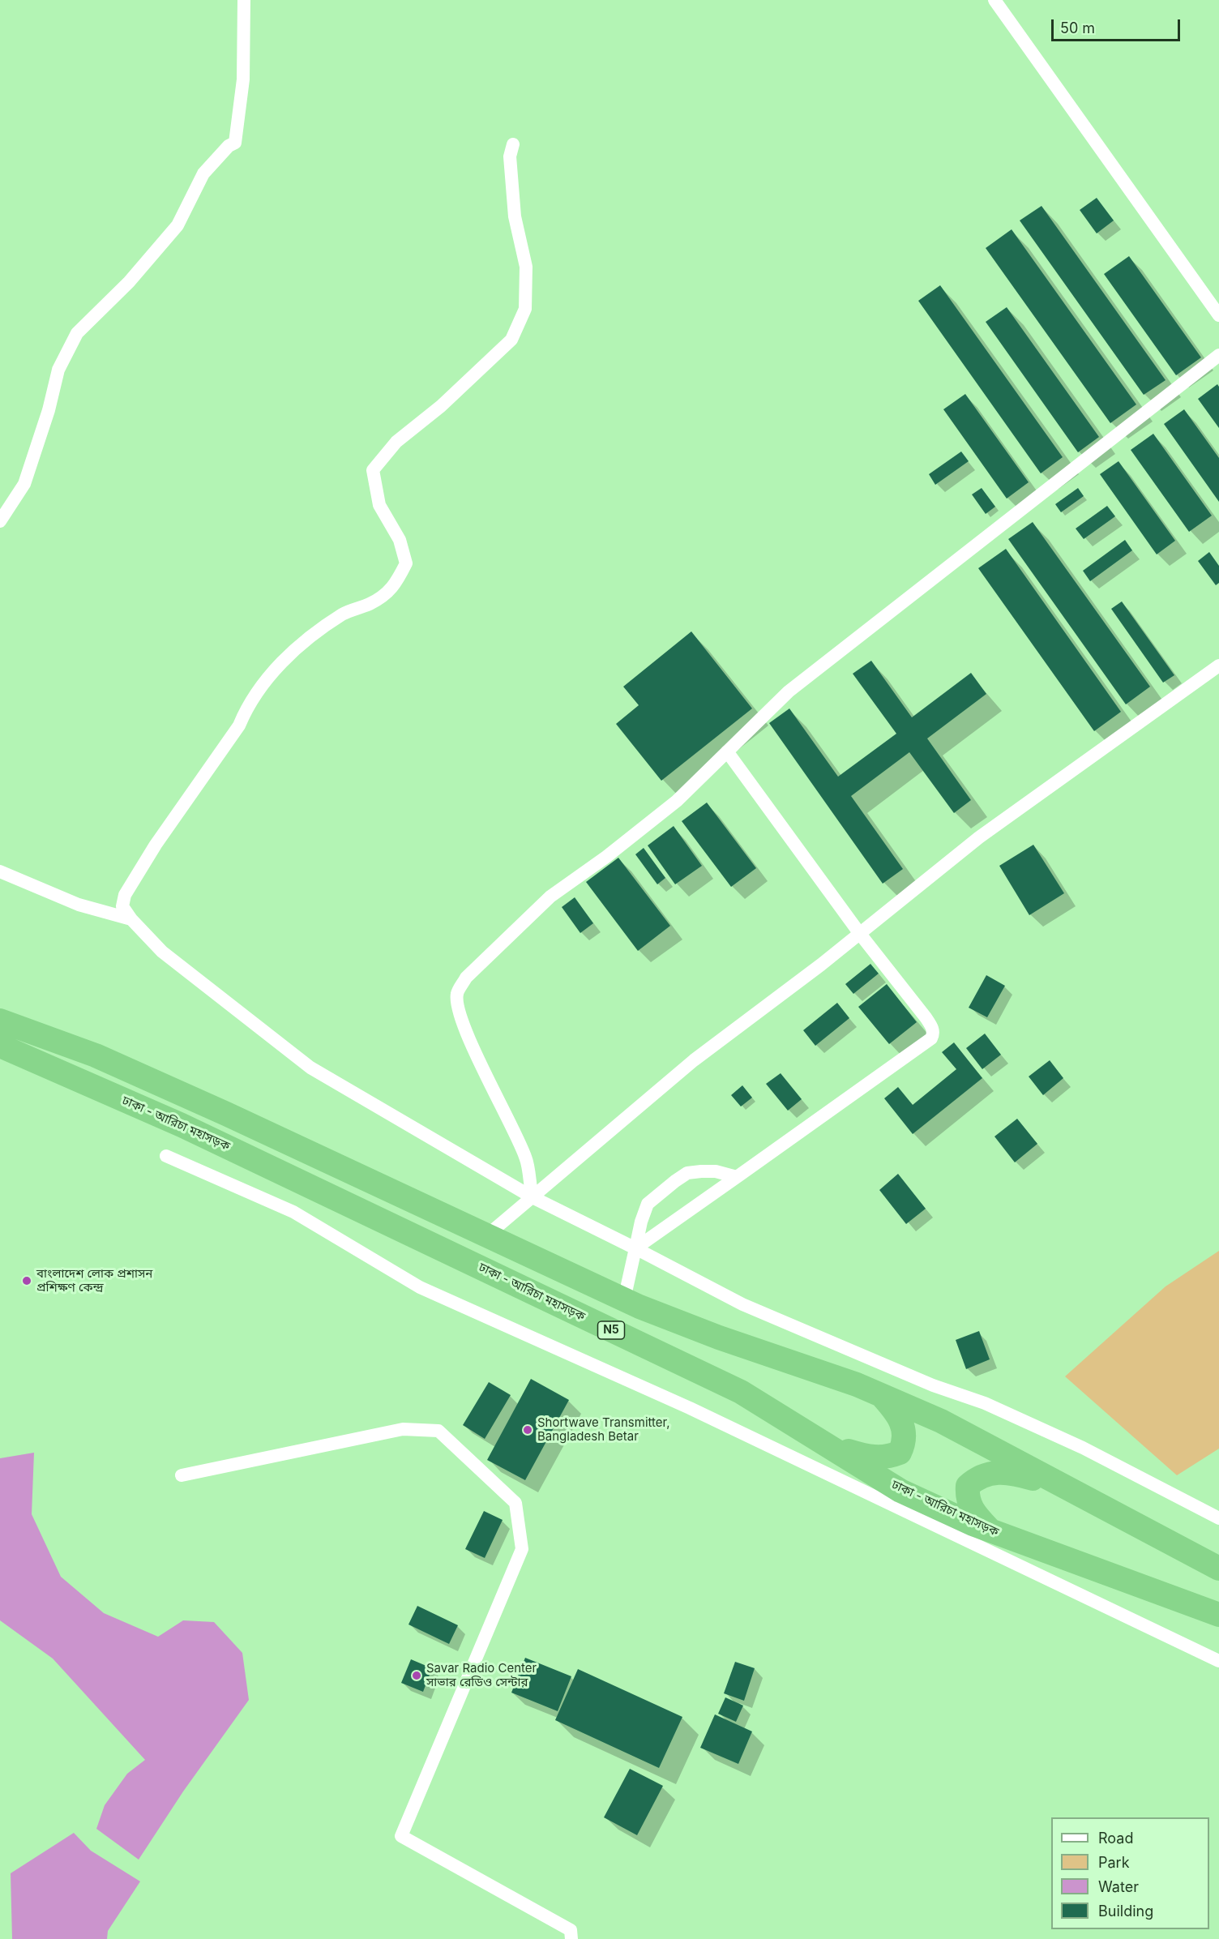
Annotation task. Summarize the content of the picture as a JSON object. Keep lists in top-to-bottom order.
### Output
{
  "streets": {
    "highway": ["ঢাকা - আরিচা মহাসড়ক", "N5"]
  },
  "places": ["বাংলাদেশ লোক প্রশাসন প্রশিক্ষণ কেন্দ্র", "Shortwave Transmitter, Bangladesh Betar", "Savar Radio Center সাভার রেডিও সেন্টার"],
  "legend": [
    "Road",
    "Park",
    "Water",
    "Building"
  ],
  "scale_bar": "50 m"
}
